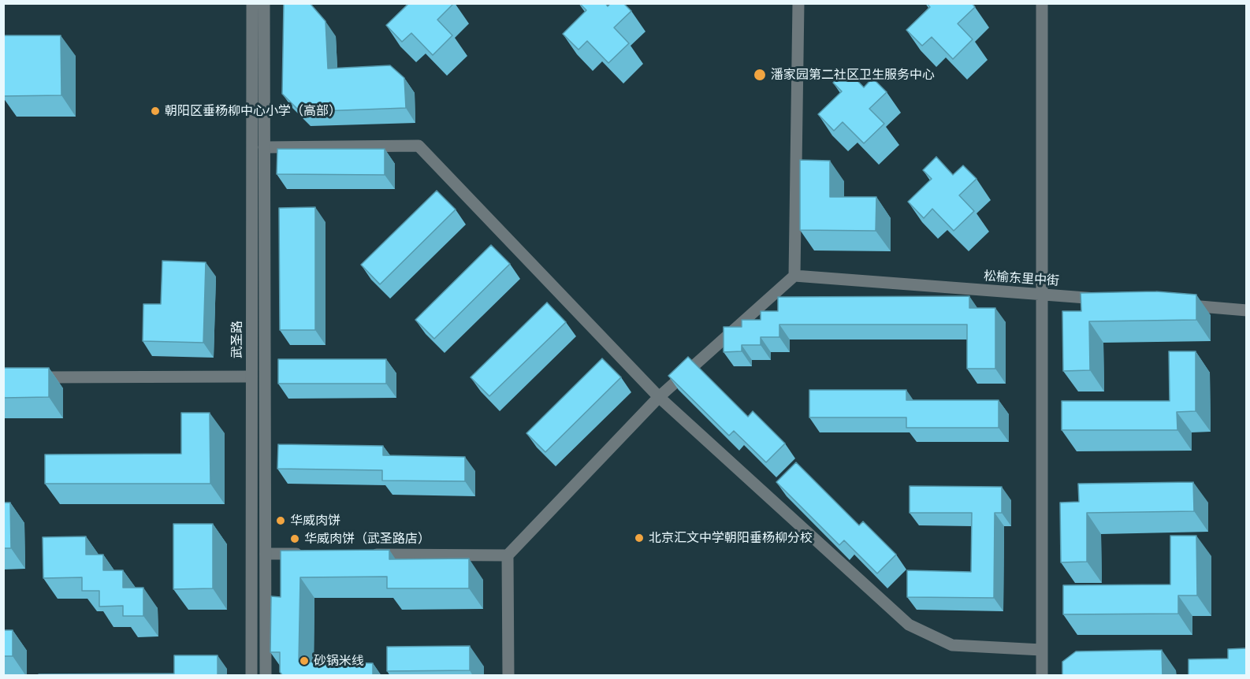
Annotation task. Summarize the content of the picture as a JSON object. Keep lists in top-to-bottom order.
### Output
{
  "streets": {
    "street": ["松榆东里中街", "武圣路"]
  },
  "places": [
    "潘家园第二社区卫生服务中心",
    "朝阳区垂杨柳中心小学（高部）",
    "华威肉饼",
    "北京汇文中学朝阳垂杨柳分校",
    "华威肉饼（武圣路店）",
    "砂锅米线"
  ]
}
